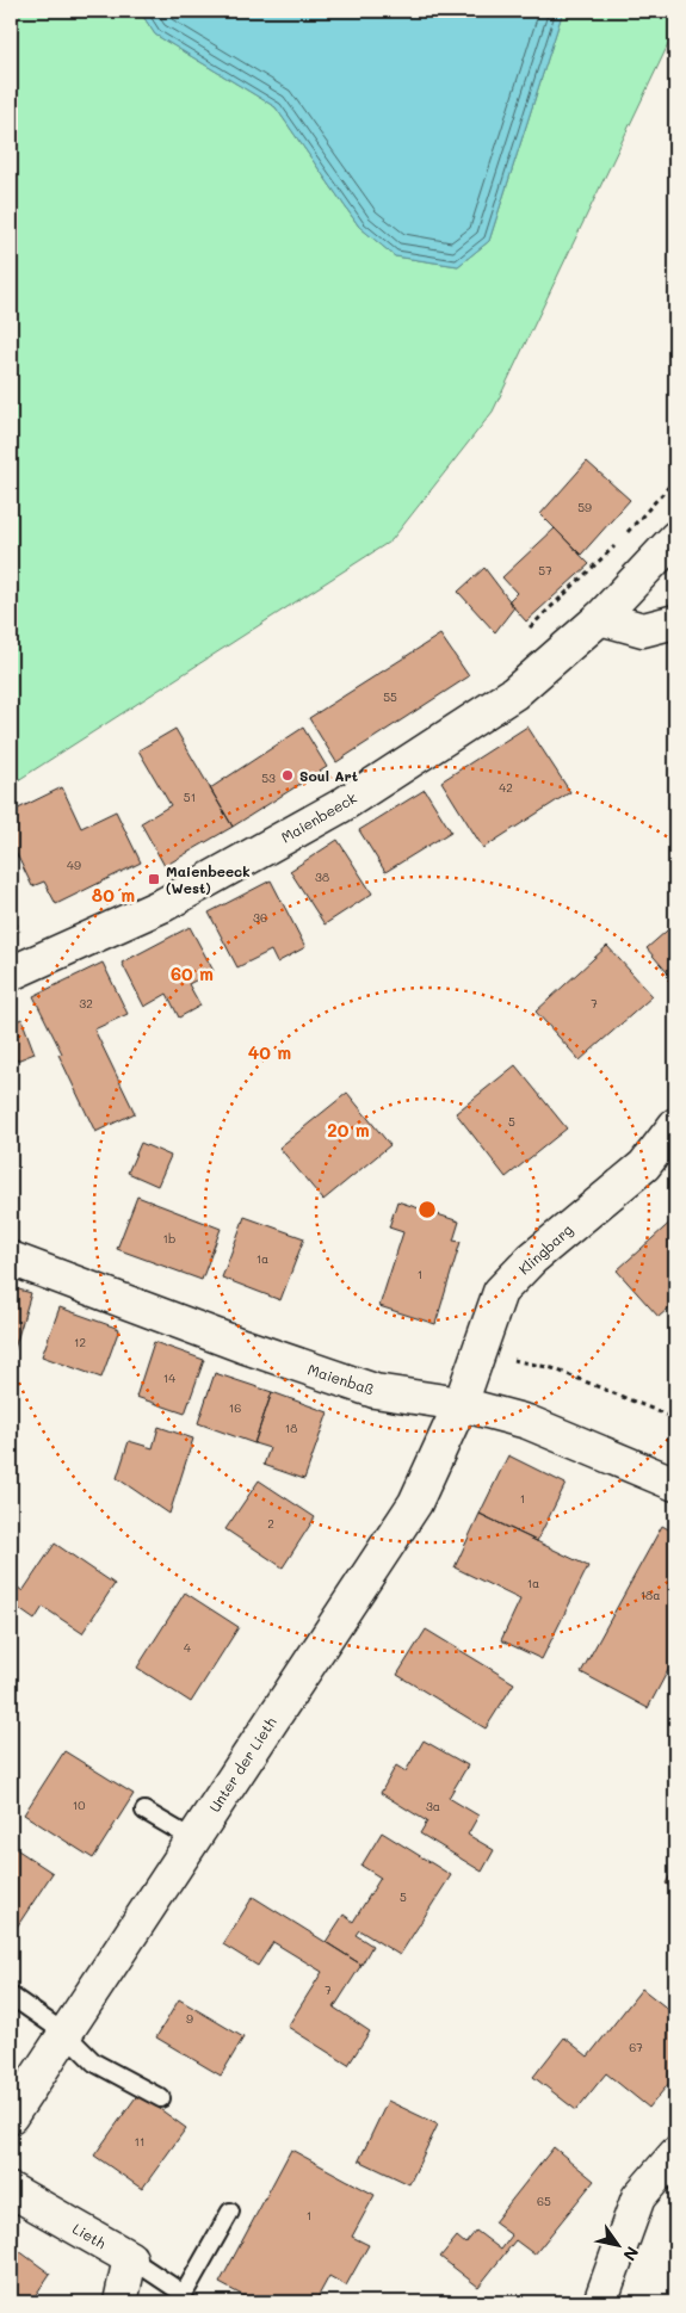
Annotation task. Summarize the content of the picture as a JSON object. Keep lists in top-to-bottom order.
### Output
{
  "streets": {
    "street": [
      "Maienbeeck",
      "Klingbarg",
      "Maienbaß",
      "Unter der Lieth",
      "Lieth"
    ]
  },
  "crossings": [
    ["Klingbarg", "Maienbaß"],
    ["Klingbarg", "Unter der Lieth"],
    ["Maienbaß", "Unter der Lieth"]
  ],
  "places": {
    "other": ["Soul Art"],
    "transit": ["Maienbeeck (West)"]
  },
  "house_numbers": [
    "59",
    "57",
    "55",
    "53",
    "42",
    "51",
    "49",
    "38",
    "36",
    "32",
    "7",
    "5",
    "1b",
    "1a",
    "1",
    "12",
    "14",
    "16",
    "18",
    "1",
    "2",
    "1a",
    "18a",
    "4",
    "10",
    "3a",
    "5",
    "7",
    "9",
    "67",
    "11",
    "65",
    "1"
  ],
  "north": "bottom right",
  "rings": [
    "80 m",
    "60 m",
    "40 m",
    "20 m"
  ]
}
